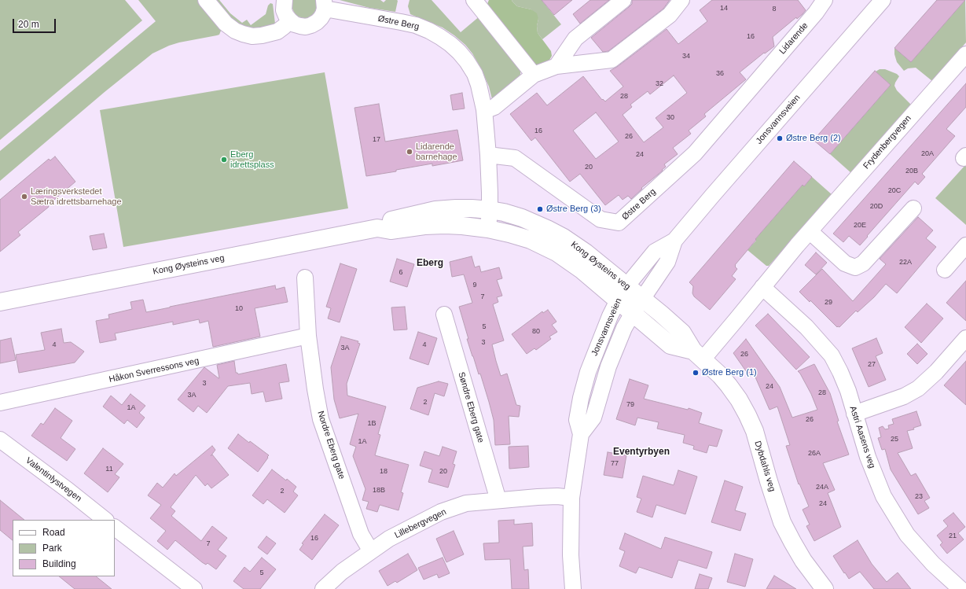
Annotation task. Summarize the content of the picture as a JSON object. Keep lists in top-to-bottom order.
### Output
{
  "streets": {
    "main road": ["Kong Øysteins veg", "Dybdahls veg"],
    "street": [
      "Østre Berg",
      "Lidarende",
      "Jonsvannsveien",
      "Frydenbergvegen",
      "Håkon Sverressons veg",
      "Søndre Eberg gate",
      "Astri Aasens veg",
      "Nordre Eberg gate",
      "Valentinlystvegen",
      "Lillebergvegen"
    ]
  },
  "crossings": [
    ["Østre Berg", "Lidarende"],
    ["Østre Berg", "Kong Øysteins veg"],
    ["Jonsvannsveien", "Kong Øysteins veg"],
    ["Jonsvannsveien", "Dybdahls veg"],
    ["Jonsvannsveien", "Lillebergvegen"],
    ["Frydenbergvegen", "Astri Aasens veg"],
    ["Frydenbergvegen", "Dybdahls veg"],
    ["Kong Øysteins veg", "Dybdahls veg"],
    ["Håkon Sverressons veg", "Nordre Eberg gate"],
    ["Søndre Eberg gate", "Lillebergvegen"],
    ["Nordre Eberg gate", "Lillebergvegen"]
  ],
  "districts": ["Eberg", "Eventyrbyen"],
  "places": [
    "Østre Berg (2)",
    "Lidarende barnehage",
    "Eberg idrettsplass",
    "Læringsverkstedet Sætra idrettsbarnehage",
    "Østre Berg (3)",
    "Østre Berg (1)"
  ],
  "house_numbers": [
    "14",
    "8",
    "16",
    "34",
    "36",
    "32",
    "28",
    "30",
    "16",
    "26",
    "17",
    "20A",
    "24",
    "20",
    "20B",
    "20C",
    "20D",
    "20E",
    "22A",
    "6",
    "9",
    "7",
    "29",
    "10",
    "5",
    "80",
    "3",
    "4",
    "4",
    "3A",
    "26",
    "27",
    "3",
    "24",
    "28",
    "3A",
    "2",
    "79",
    "1A",
    "26",
    "1B",
    "25",
    "1A",
    "26A",
    "77",
    "11",
    "18",
    "20",
    "24A",
    "18B",
    "2",
    "23",
    "24",
    "21",
    "16",
    "7",
    "5"
  ],
  "legend": ["Road", "Park", "Building"],
  "scale_bar": "20 m"
}
